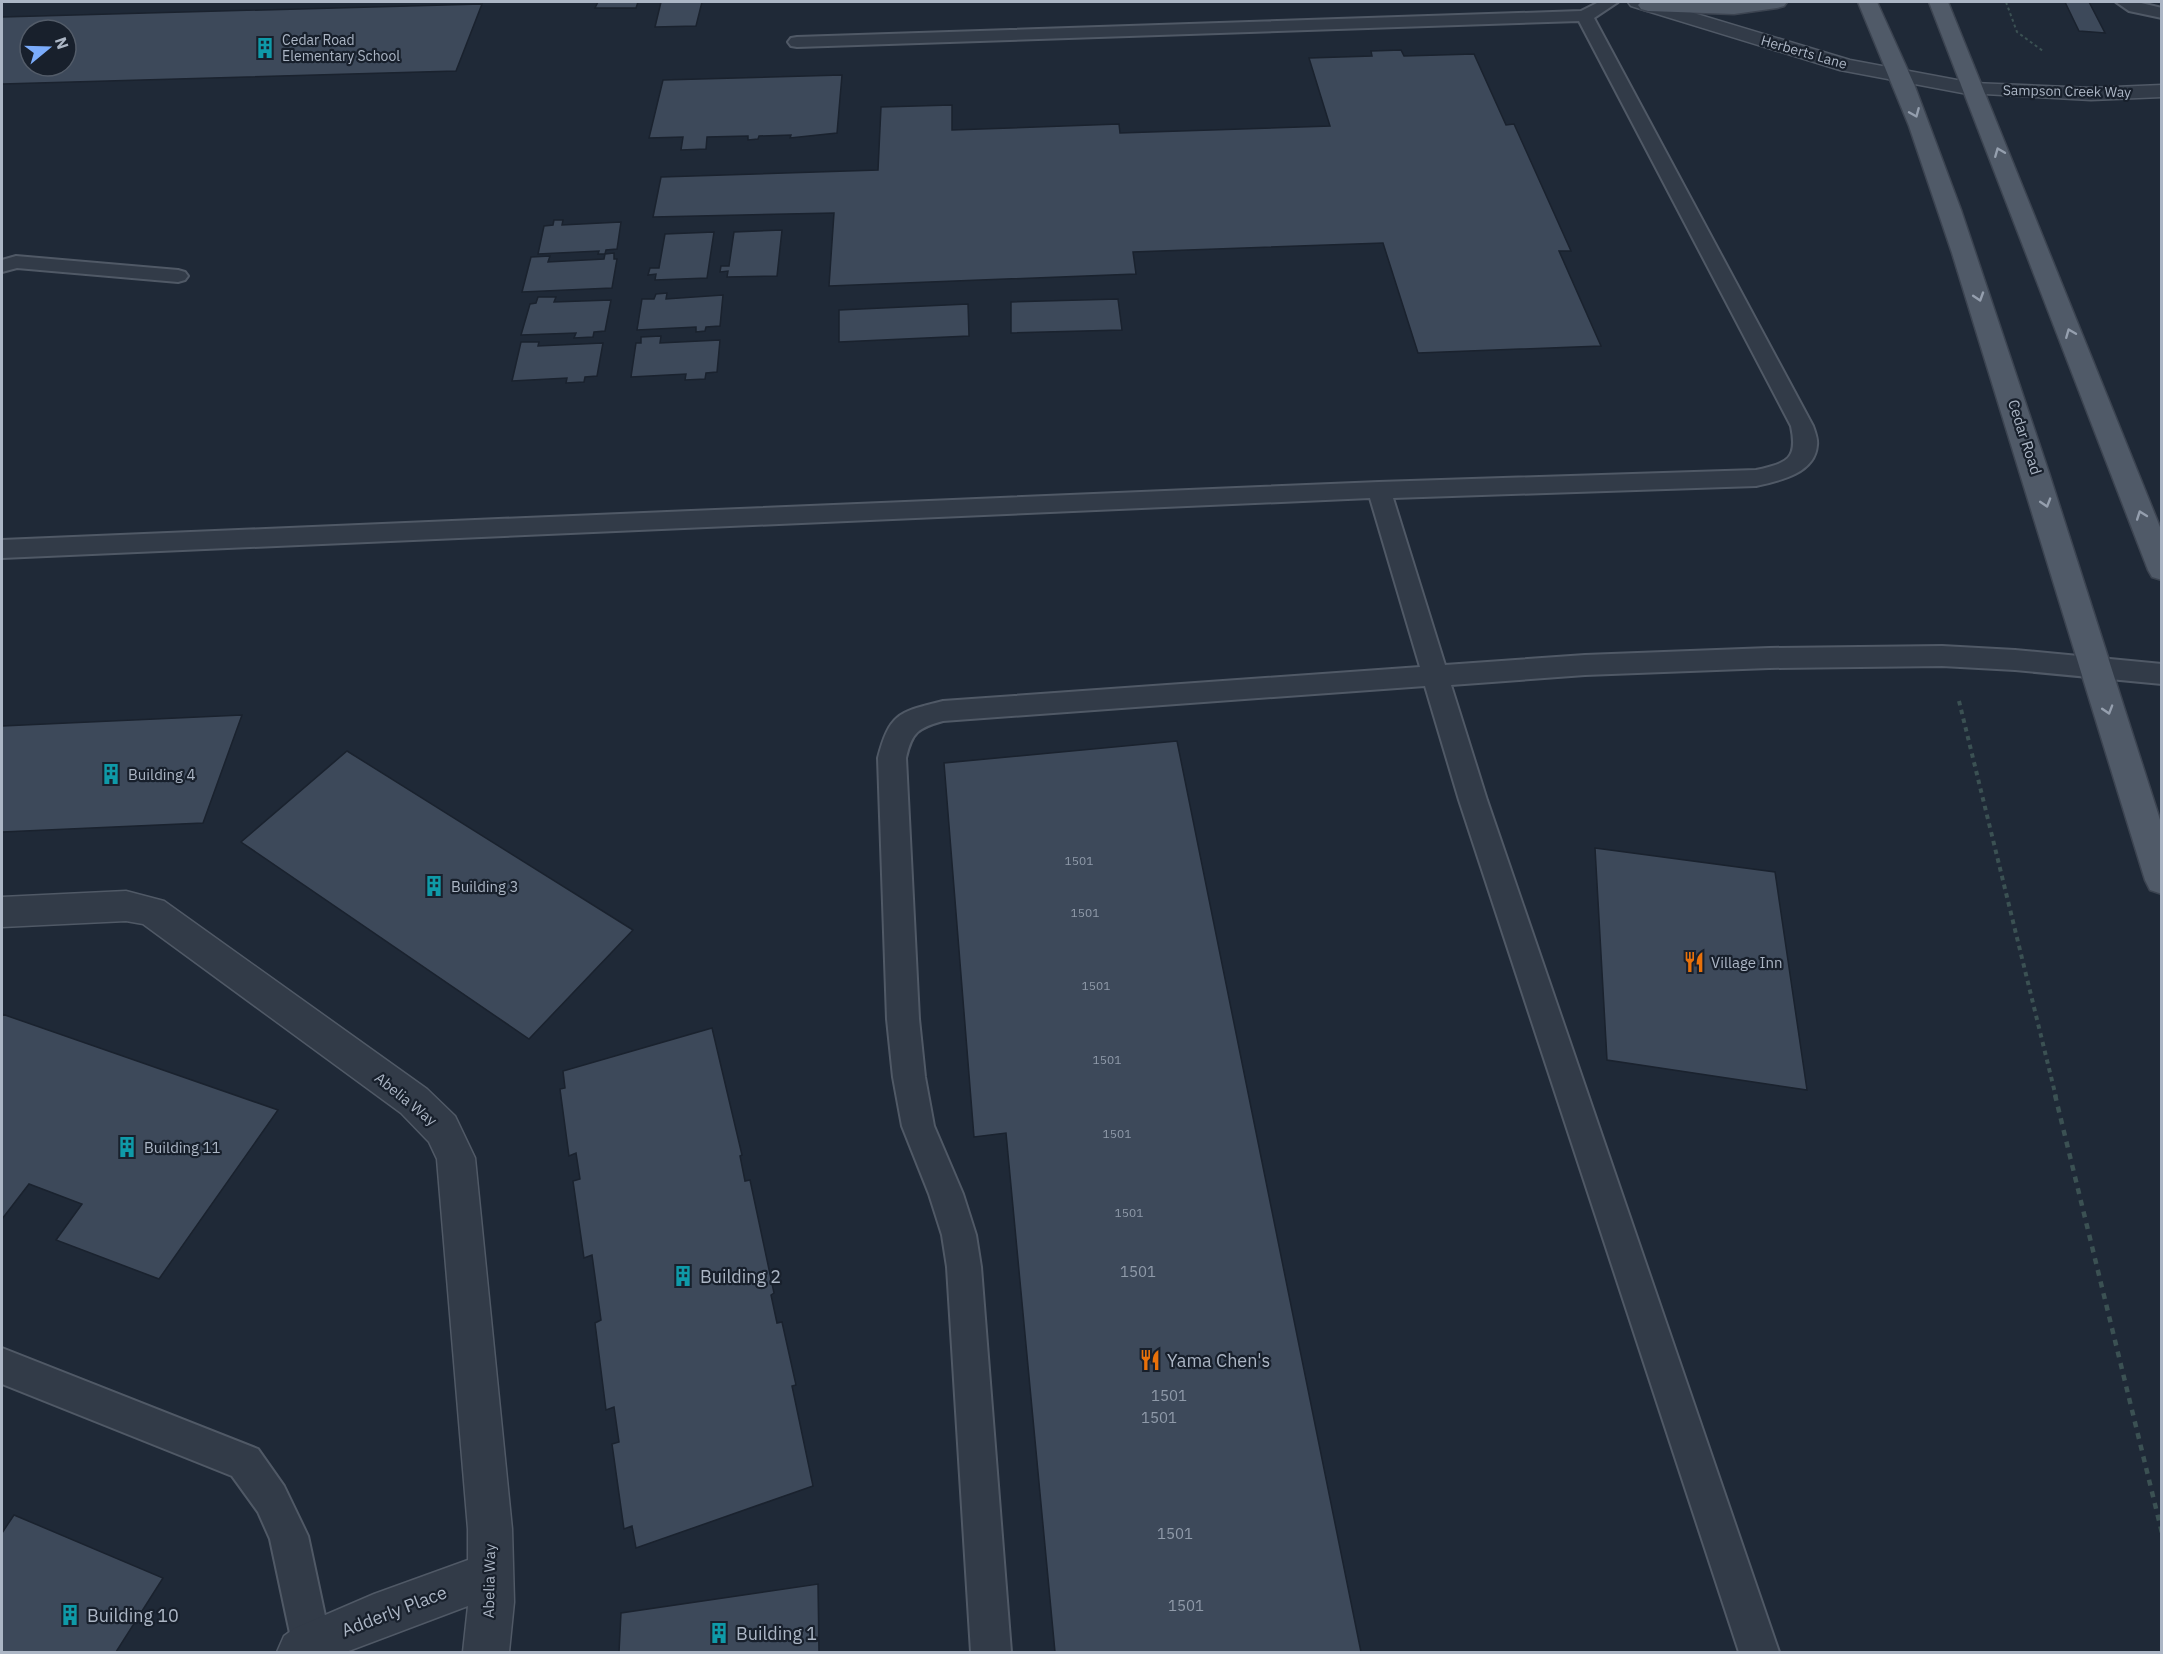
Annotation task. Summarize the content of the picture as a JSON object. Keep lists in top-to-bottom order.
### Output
{
  "streets": {
    "main road": ["Cedar Road"],
    "street": [
      "Herberts Lane",
      "Sampson Creek Way",
      "Abelia Way",
      "Adderly Place"
    ]
  },
  "crossings": [
    ["Herberts Lane", "Sampson Creek Way"],
    ["Herberts Lane", "Cedar Road"],
    ["Abelia Way", "Adderly Place"]
  ],
  "places": {
    "building": [
      "Cedar Road Elementary School",
      "Building 4",
      "Building 3",
      "Building 11",
      "Building 2",
      "Building 10",
      "Building 1"
    ],
    "restaurant": ["Village Inn", "Yama Chen's"]
  },
  "house_numbers": [
    "1501",
    "1501",
    "1501",
    "1501",
    "1501",
    "1501",
    "1501",
    "1501",
    "1501",
    "1501",
    "1501"
  ],
  "north": "right"
}
